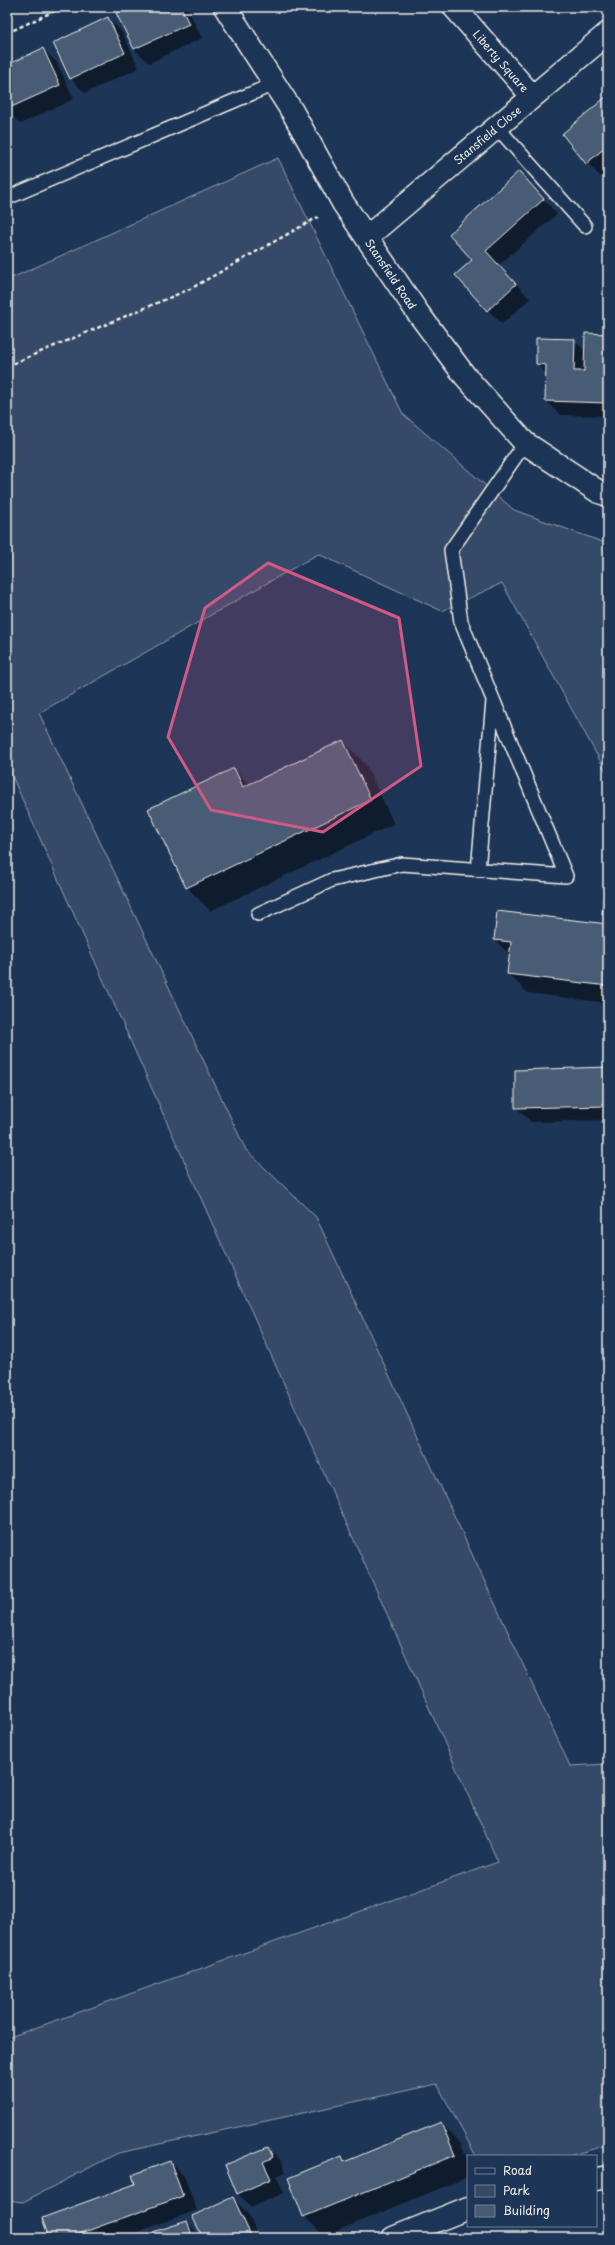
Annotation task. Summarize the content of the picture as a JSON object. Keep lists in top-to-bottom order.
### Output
{
  "streets": {
    "street": ["Liberty Square", "Stansfield Close", "Stansfield Road"]
  },
  "crossings": [
    ["Liberty Square", "Stansfield Close"],
    ["Stansfield Close", "Stansfield Road"]
  ],
  "legend": ["Road", "Park", "Building"]
}
